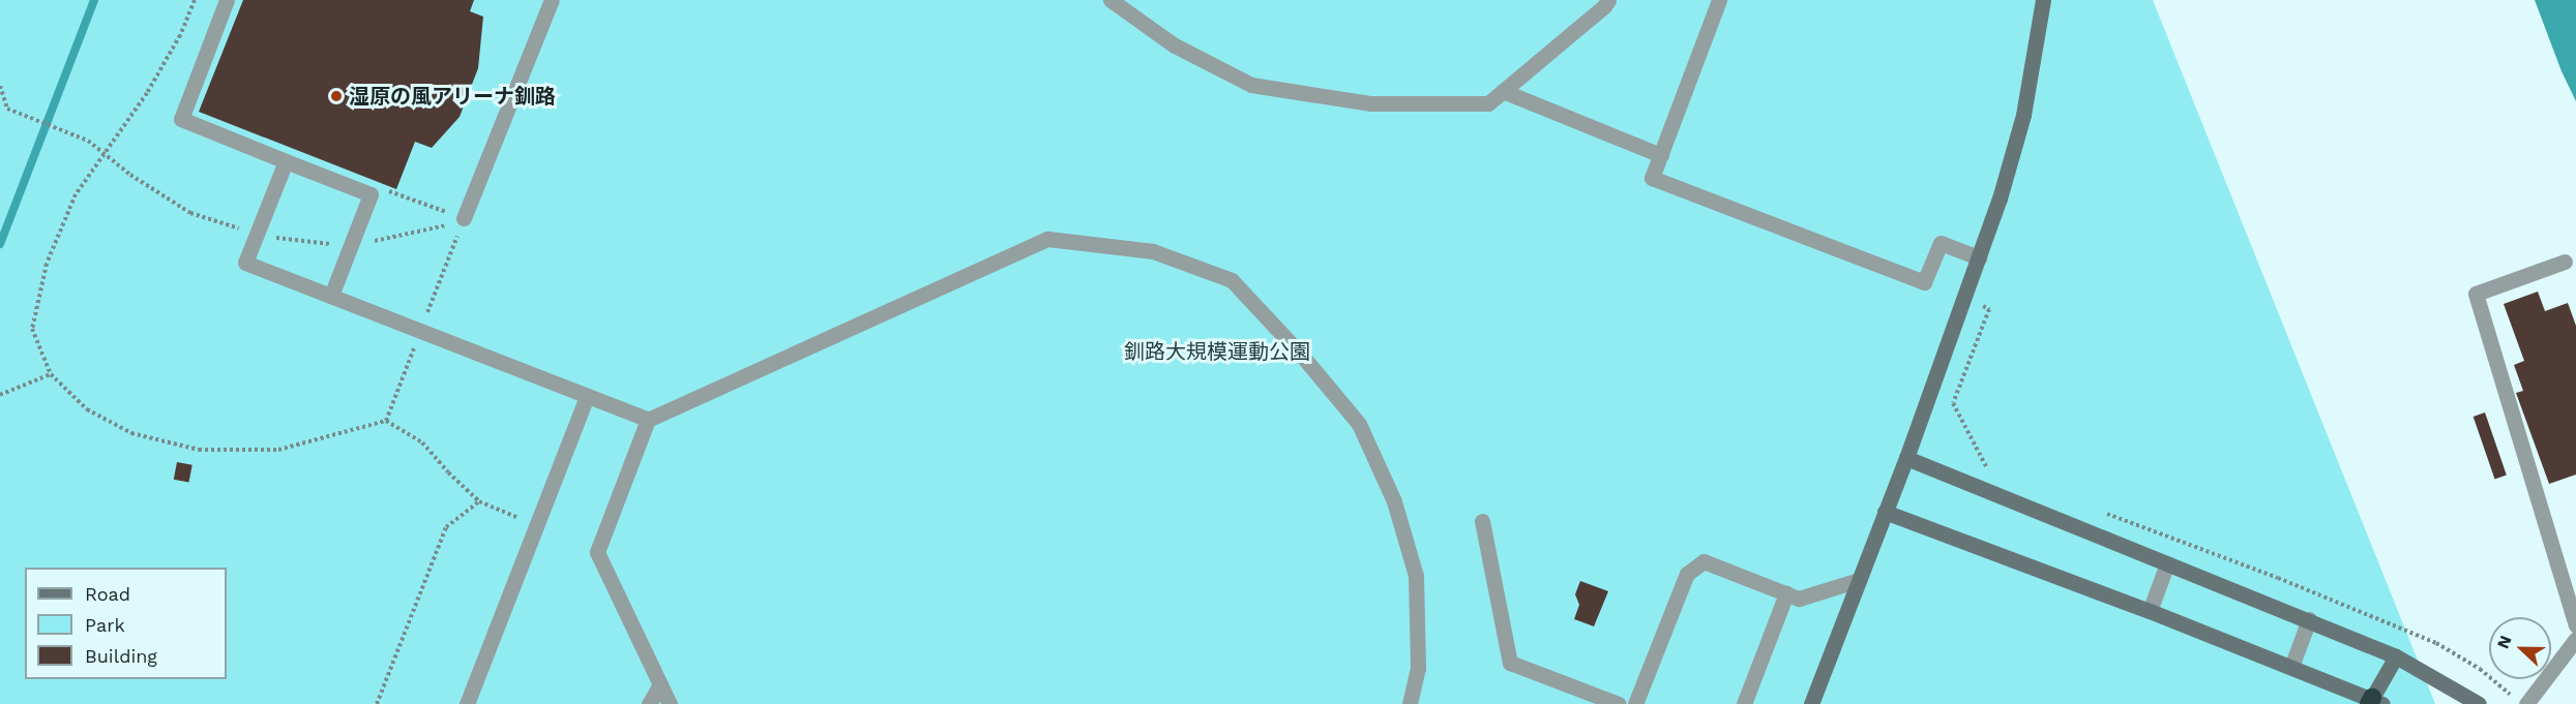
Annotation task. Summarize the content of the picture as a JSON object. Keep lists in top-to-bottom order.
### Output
{
  "parks": ["釧路大規模運動公園"],
  "places": ["湿原の風アリーナ釧路"],
  "legend": ["Road", "Park", "Building"],
  "north": "left"
}
